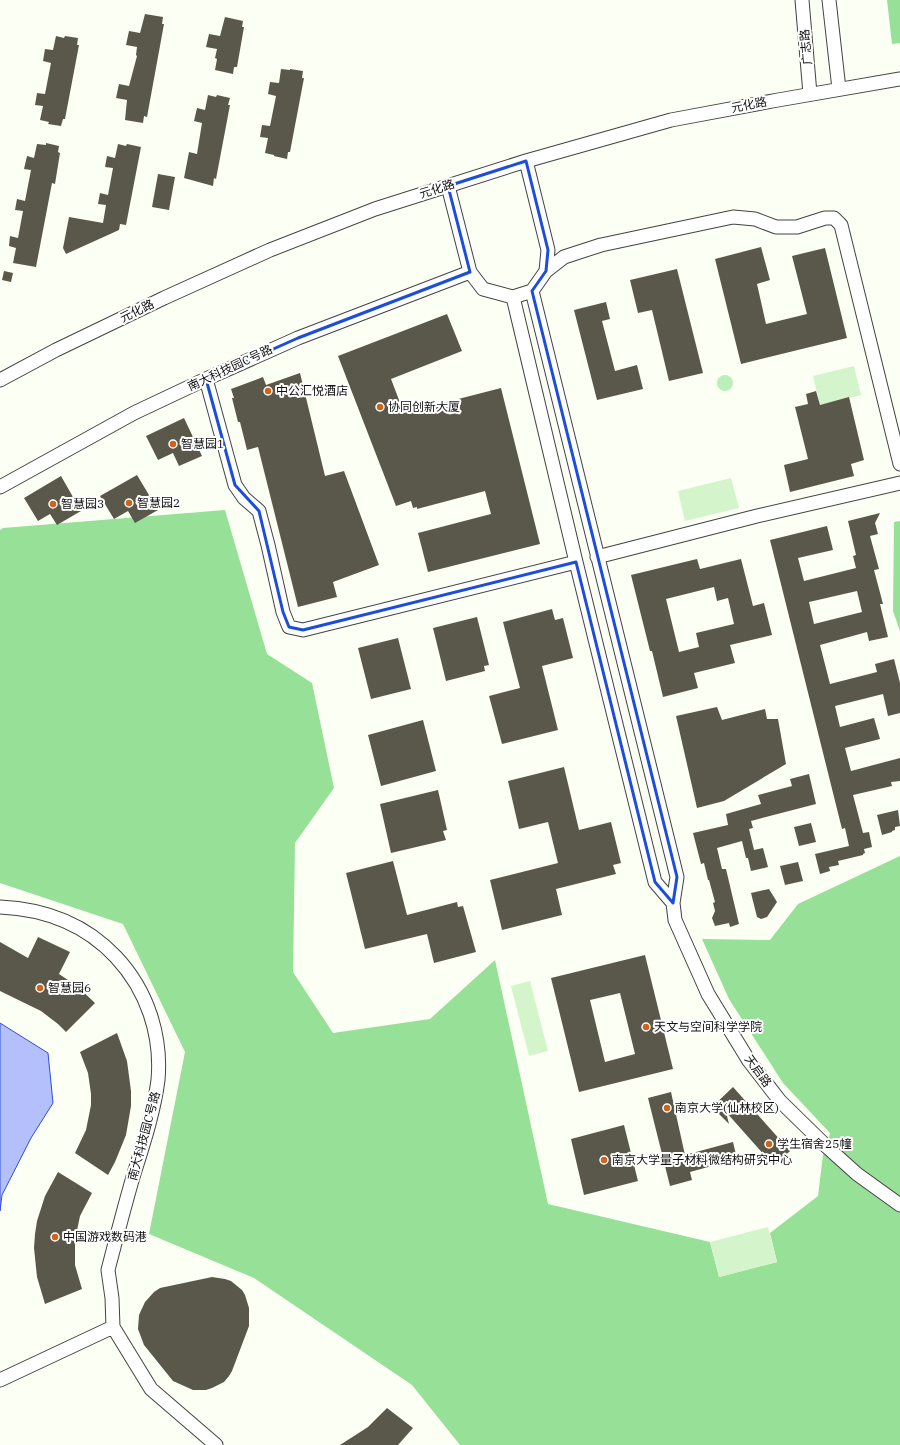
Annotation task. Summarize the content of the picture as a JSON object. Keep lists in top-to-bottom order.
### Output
{
  "streets": {
    "street": [
      "广志路",
      "元化路",
      "南大科技园C号路",
      "天启路"
    ]
  },
  "crossings": [
    ["广志路", "元化路"]
  ],
  "places": [
    "中公汇悦酒店",
    "协同创新大厦",
    "智慧园1",
    "智慧园2",
    "智慧园3",
    "智慧园6",
    "天文与空间科学学院",
    "南京大学(仙林校区)",
    "学生宿舍25幢",
    "南京大学量子材料微结构研究中心",
    "中国游戏数码港"
  ]
}
